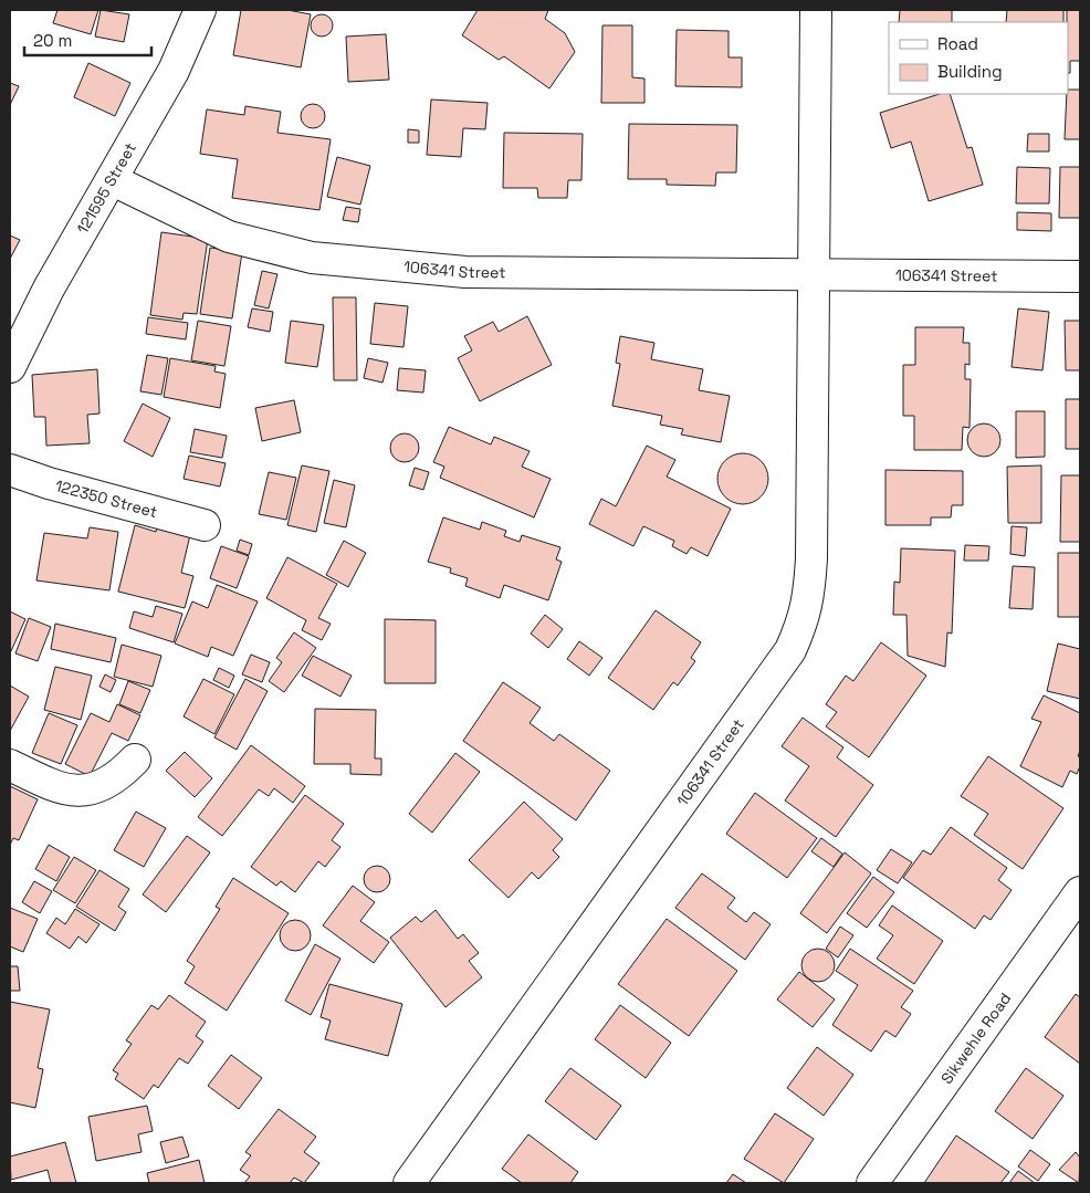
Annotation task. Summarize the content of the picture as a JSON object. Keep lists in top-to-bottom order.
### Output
{
  "streets": {
    "street": [
      "121595 Street",
      "106341 Street",
      "122350 Street",
      "Sikwehle Road"
    ]
  },
  "crossings": [
    ["121595 Street", "106341 Street"]
  ],
  "legend": ["Road", "Building"],
  "scale_bar": "20 m"
}
